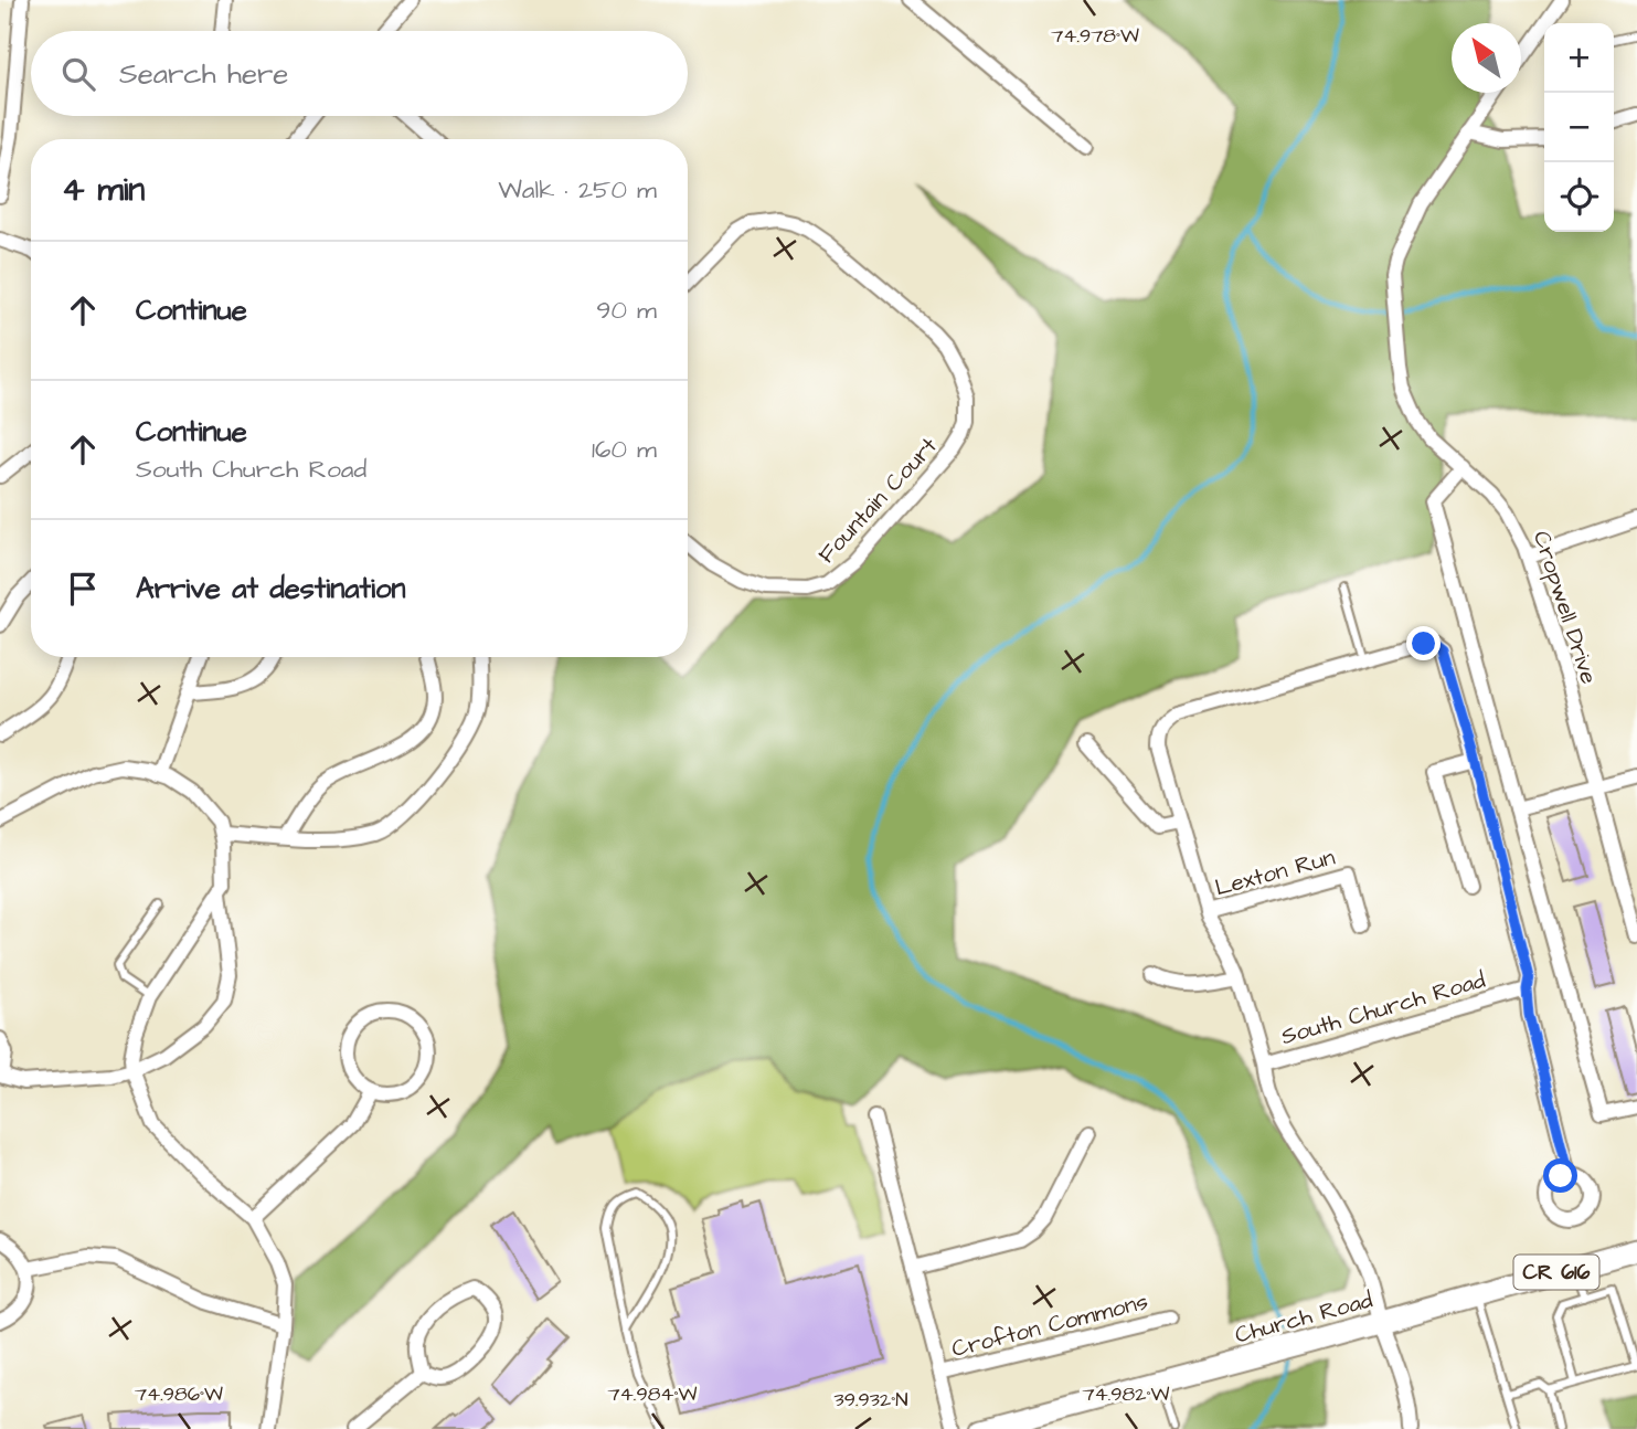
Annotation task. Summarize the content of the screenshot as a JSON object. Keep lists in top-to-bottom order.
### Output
{
  "streets": {
    "main road": ["CR 616", "Church Road"],
    "street": [
      "Fountain Court",
      "Cropwell Drive",
      "Lexton Run",
      "South Church Road",
      "Crofton Commons"
    ]
  },
  "crossings": [
    ["Lexton Run", "South Church Road"],
    ["South Church Road", "Church Road"]
  ],
  "north": "top left",
  "page": {
    "map_buttons": ["+", "−"],
    "search": "Search here",
    "heading": ["4 min", "Walk · 250 m"],
    "list": [
      ["Continue", "90 m"],
      ["Continue", "South Church Road", "160 m"],
      "Arrive at destination"
    ]
  },
  "coordinates": [
    "74.978°W",
    "74.986°W",
    "74.984°W",
    "74.982°W",
    "39.932°N"
  ]
}
